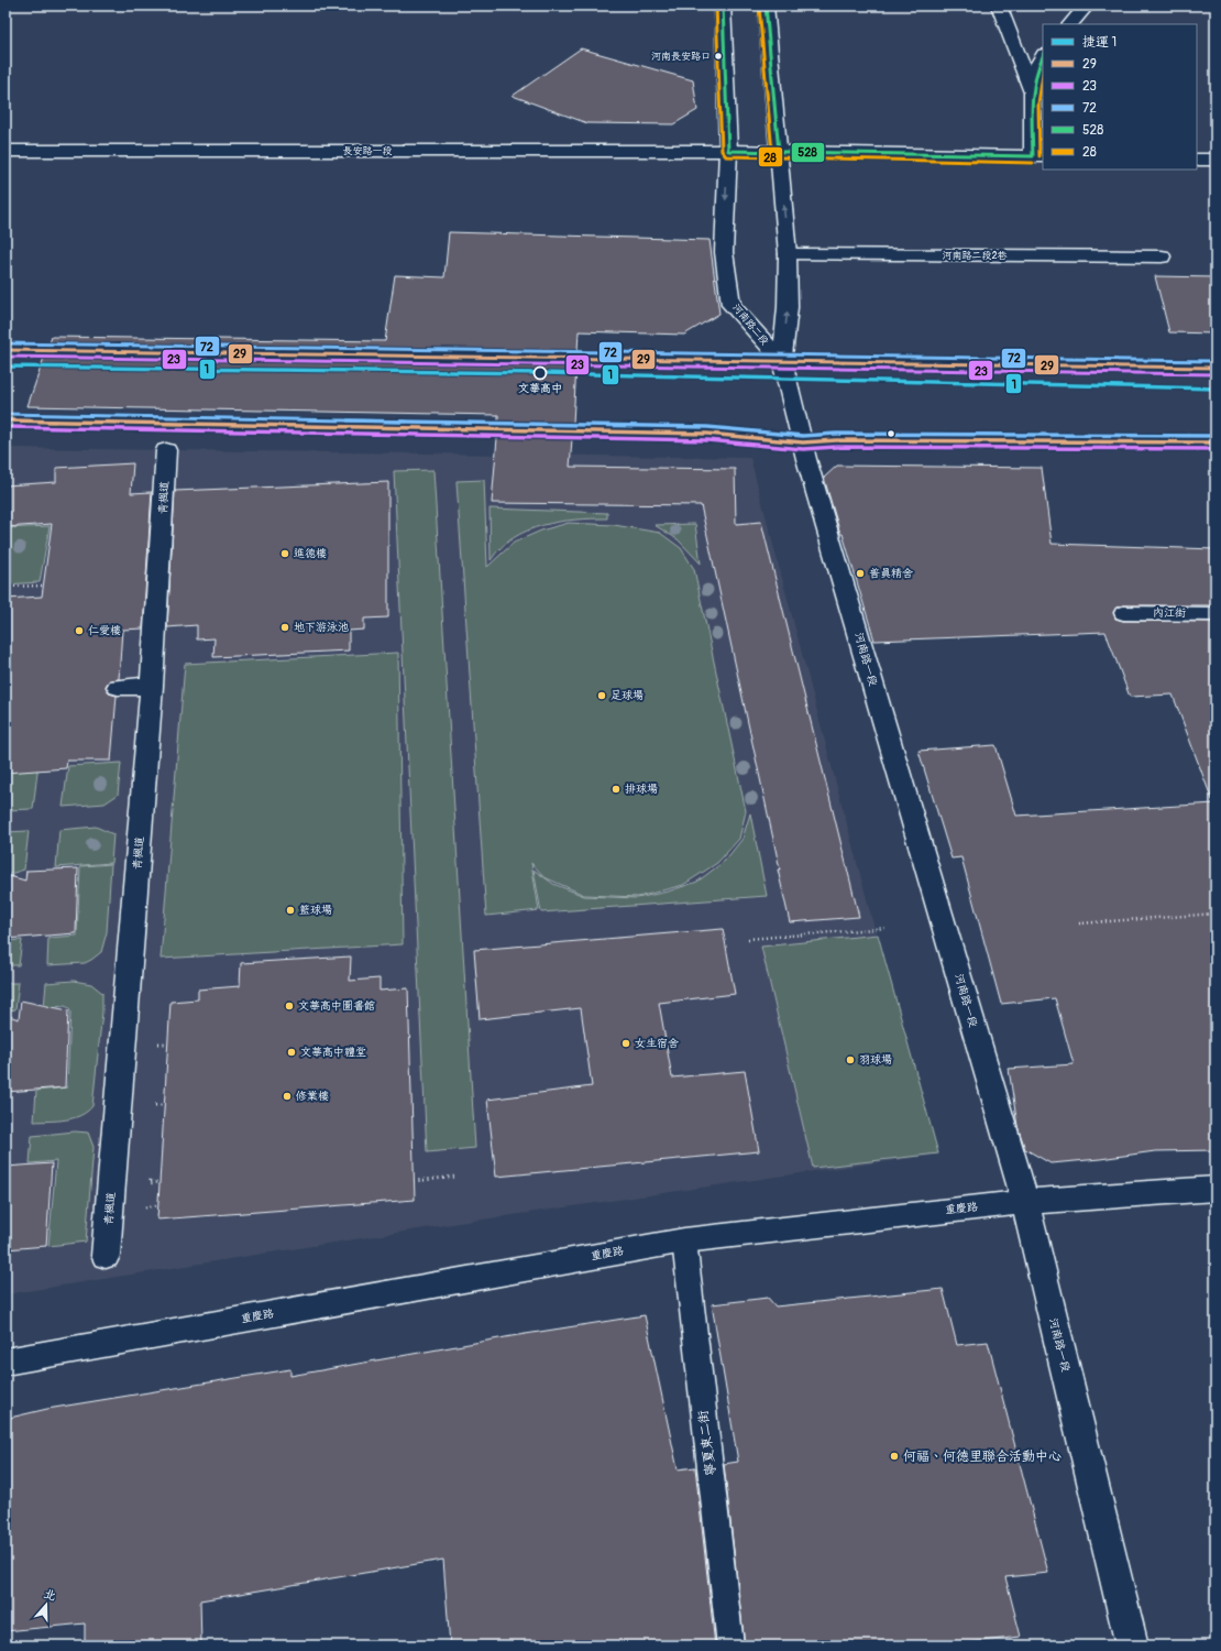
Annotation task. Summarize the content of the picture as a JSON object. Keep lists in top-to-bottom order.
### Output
{
  "streets": {
    "street": [
      "長安路一段",
      "河南路二段2巷",
      "河南路二段",
      "青楓道",
      "河南路一段",
      "重慶路"
    ],
    "lane": ["內江街", "寧夏東二街"]
  },
  "crossings": [
    ["長安路一段", "河南路二段"],
    ["河南路二段2巷", "河南路二段"],
    ["河南路二段", "河南路一段"],
    ["河南路一段", "重慶路"],
    ["重慶路", "寧夏東二街"]
  ],
  "places": [
    "河南長安路口",
    "文華高中",
    "進德樓",
    "普真精舍",
    "地下游泳池",
    "仁愛樓",
    "足球場",
    "排球場",
    "籃球場",
    "文華高中圖書館",
    "女生宿舍",
    "文華高中禮堂",
    "羽球場",
    "修業樓",
    "何福、何德里聯合活動中心"
  ],
  "lines": [
    "transit line 528",
    "transit line 28",
    "transit line 72",
    "transit line 29",
    "transit line 23",
    "metro line 1"
  ],
  "legend": [
    "捷運 1",
    "29",
    "23",
    "72",
    "528",
    "28"
  ],
  "north": "top"
}
